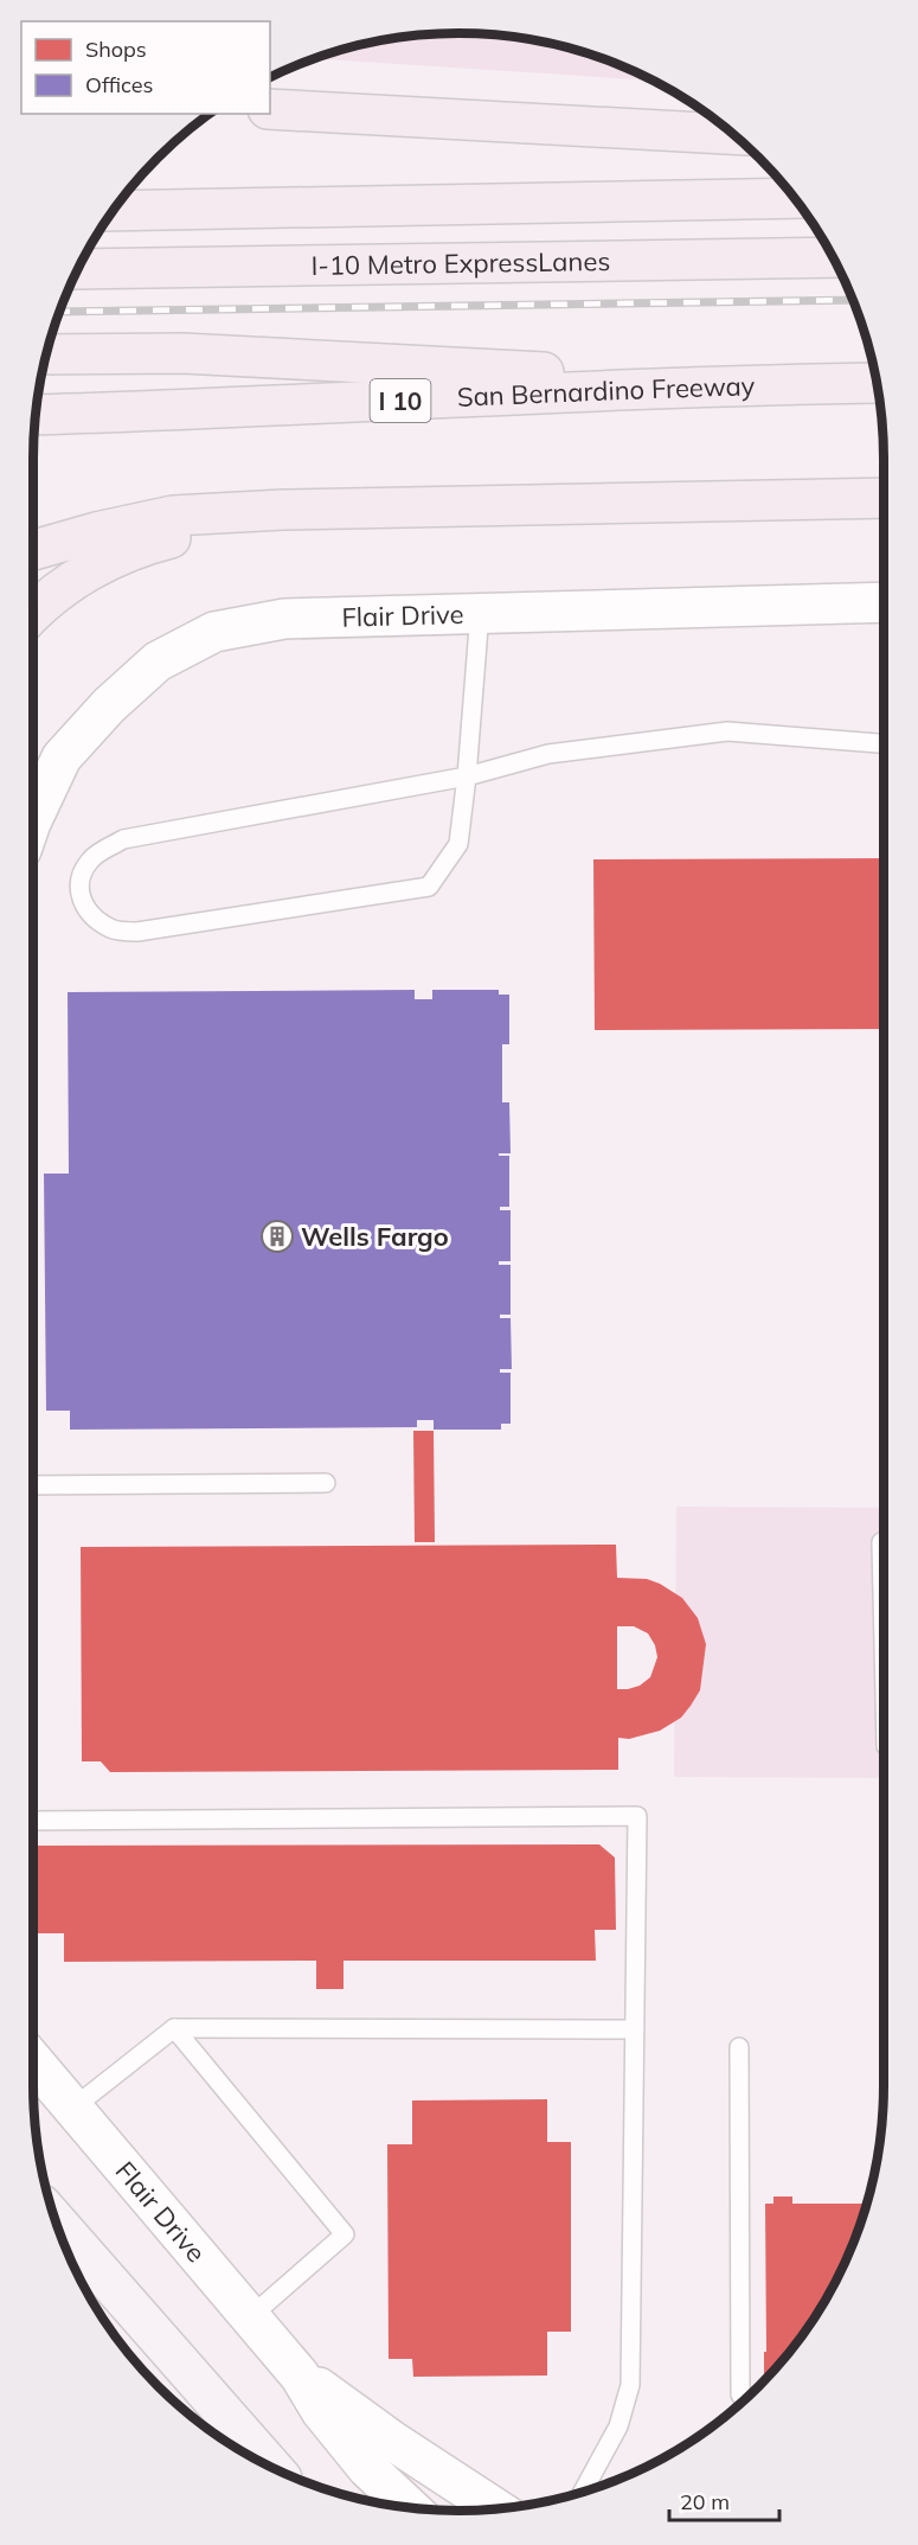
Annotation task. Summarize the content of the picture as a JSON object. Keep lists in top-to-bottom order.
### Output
{
  "streets": {
    "highway": ["I-10 Metro ExpressLanes", "San Bernardino Freeway", "I 10"],
    "street": ["Flair Drive"]
  },
  "places": {
    "building": ["Wells Fargo"]
  },
  "legend": ["Shops", "Offices"],
  "scale_bar": "20 m"
}
